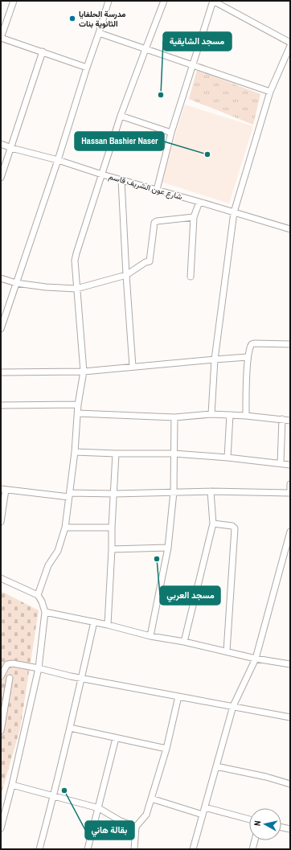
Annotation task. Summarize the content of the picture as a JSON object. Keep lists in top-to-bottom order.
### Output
{
  "streets": {
    "street": ["شارع عون الشريف قاسم"]
  },
  "places": [
    "مدرسة الحلفايا الثانوية بنات",
    "مسجد الشايقية",
    "Hassan Bashier Naser",
    "مسجد العربي",
    "بقالة هاني"
  ],
  "north": "left"
}
